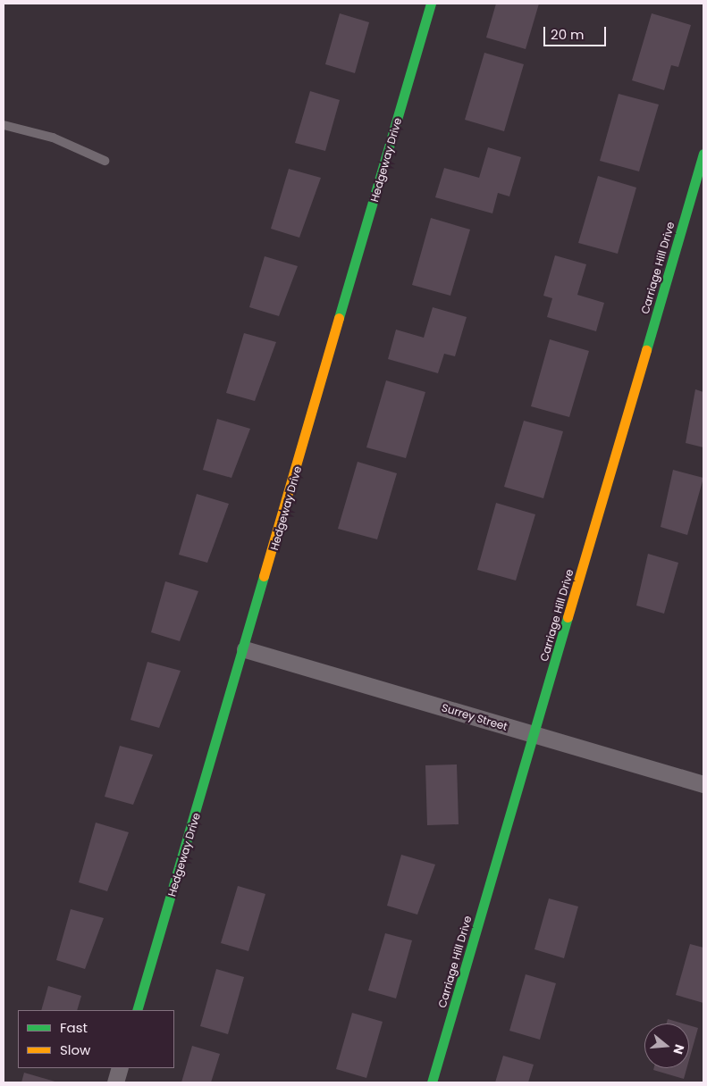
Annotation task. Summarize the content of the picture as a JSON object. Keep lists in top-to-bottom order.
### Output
{
  "streets": {
    "street": ["Hedgeway Drive", "Carriage Hill Drive", "Surrey Street"]
  },
  "crossings": [
    ["Hedgeway Drive", "Surrey Street"],
    ["Carriage Hill Drive", "Surrey Street"]
  ],
  "legend": ["Fast", "Slow"],
  "scale_bar": "20 m",
  "north": "right"
}
